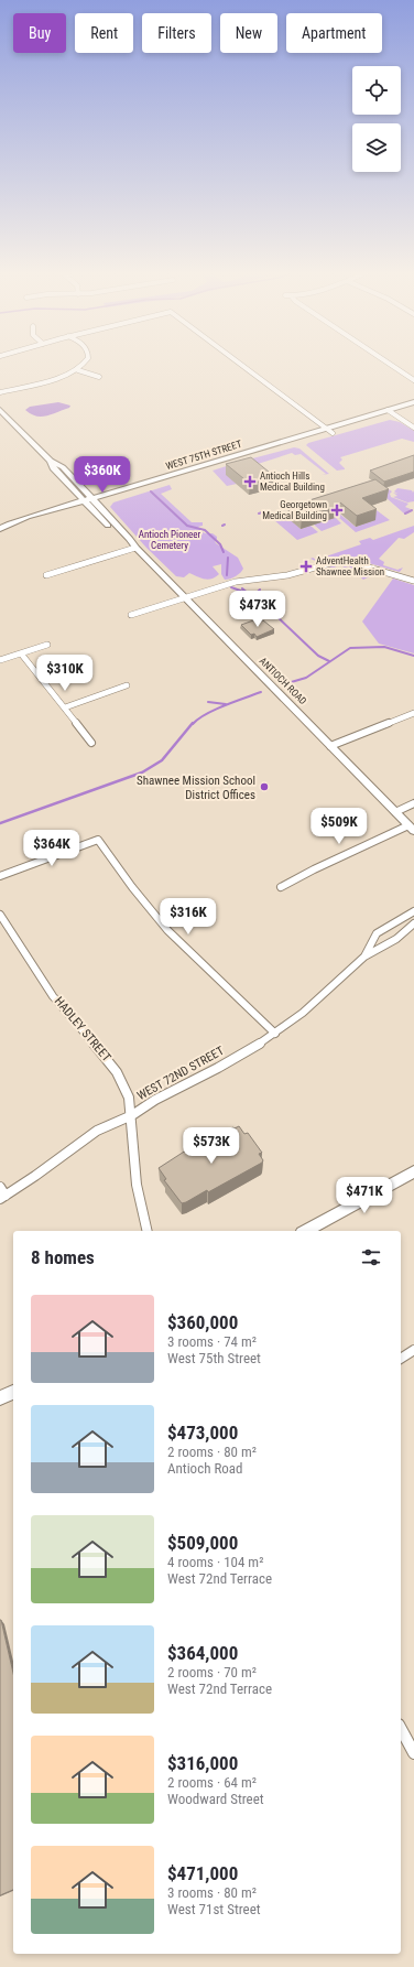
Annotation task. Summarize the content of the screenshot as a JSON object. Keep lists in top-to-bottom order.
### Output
{
  "streets": {
    "main road": ["WEST 75TH STREET", "ANTIOCH ROAD"],
    "street": ["HADLEY STREET", "WEST 72ND STREET"]
  },
  "crossings": [
    ["WEST 75TH STREET", "ANTIOCH ROAD"],
    ["HADLEY STREET", "WEST 72ND STREET"]
  ],
  "parks": ["Antioch Pioneer Cemetery"],
  "places": {
    "health": ["Antioch Hills Medical Building", "Georgetown Medical Building", "AdventHealth Shawnee Mission"],
    "other": ["Shawnee Mission School District Offices"]
  },
  "page": {
    "chip": [
      "Buy",
      "Rent",
      "Filters",
      "New",
      "Apartment"
    ],
    "price": [
      "$360K",
      "$473K",
      "$310K",
      "$509K",
      "$364K",
      "$316K",
      "$573K",
      "$471K"
    ],
    "heading": "8 homes",
    "list": [
      {
        "name": "$360,000",
        "note": "3 rooms · 74 m² · West 75th Street"
      },
      {
        "name": "$473,000",
        "note": "2 rooms · 80 m² · Antioch Road"
      },
      {
        "name": "$509,000",
        "note": "4 rooms · 104 m² · West 72nd Terrace"
      },
      {
        "name": "$364,000",
        "note": "2 rooms · 70 m² · West 72nd Terrace"
      },
      {
        "name": "$316,000",
        "note": "2 rooms · 64 m² · Woodward Street"
      },
      {
        "name": "$471,000",
        "note": "3 rooms · 80 m² · West 71st Street"
      }
    ]
  }
}
